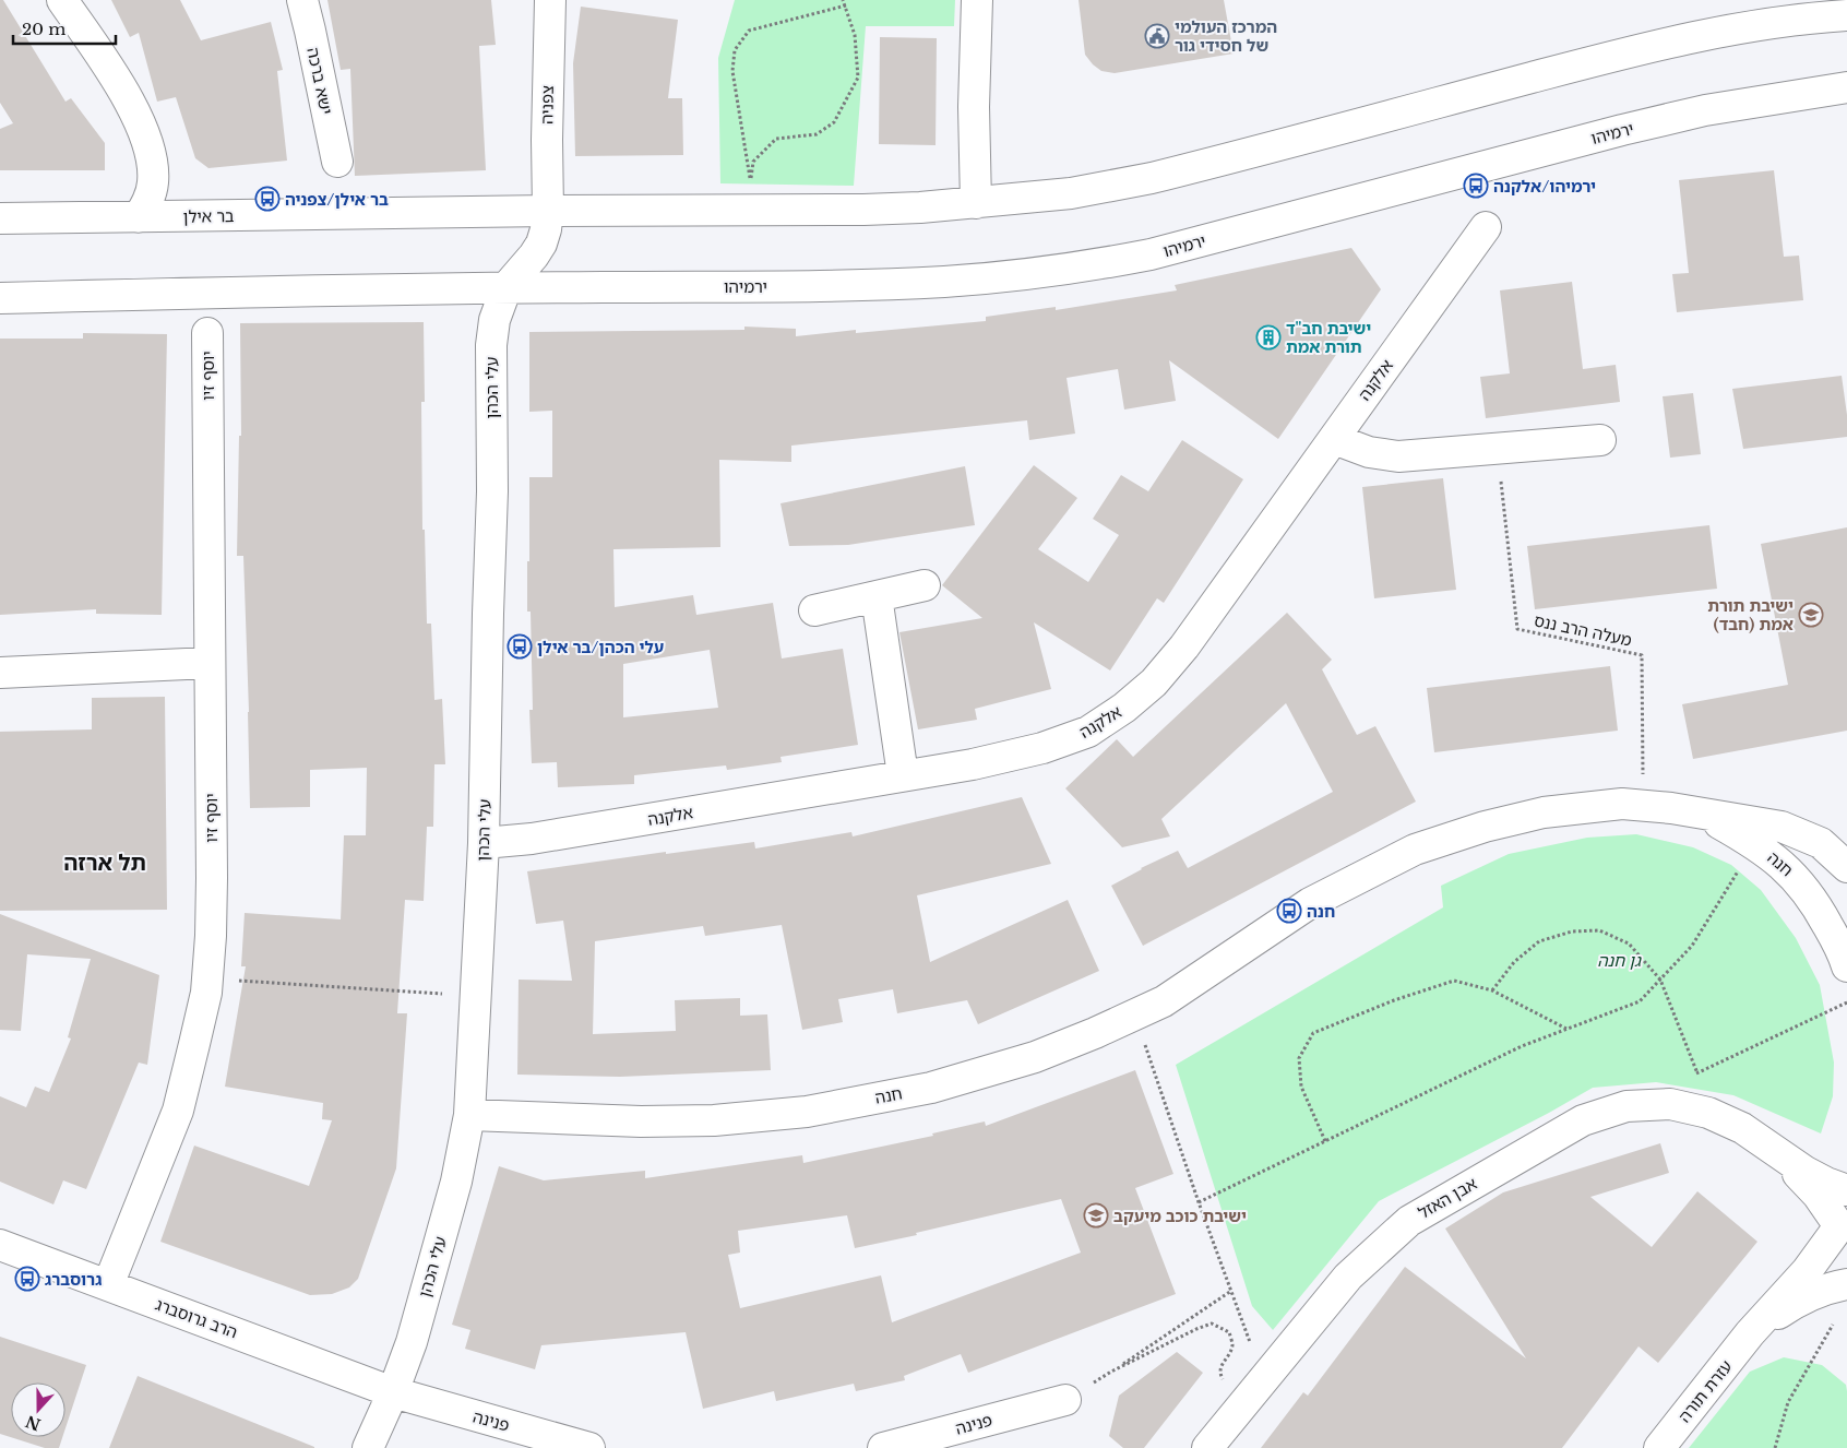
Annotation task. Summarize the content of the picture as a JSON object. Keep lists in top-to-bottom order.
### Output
{
  "streets": {
    "street": [
      "ישא ברכה",
      "צפניה",
      "ירמיהו",
      "בר אילן",
      "יוסף זיו",
      "אלקנה",
      "עלי הכהן",
      "חנה",
      "אבן האזל",
      "הרב גרוסברג",
      "עזרת תורה",
      "פנינה"
    ],
    "path": ["מעלה הרב ננס"]
  },
  "crossings": [
    ["צפניה", "בר אילן"],
    ["צפניה", "עלי הכהן"],
    ["ירמיהו", "עלי הכהן"],
    ["בר אילן", "עלי הכהן"],
    ["יוסף זיו", "הרב גרוסברג"],
    ["אלקנה", "עלי הכהן"],
    ["עלי הכהן", "חנה"],
    ["עלי הכהן", "הרב גרוסברג"],
    ["עלי הכהן", "פנינה"],
    ["מעלה הרב ננס", "חנה"],
    ["אבן האזל", "עזרת תורה"],
    ["הרב גרוסברג", "פנינה"]
  ],
  "districts": ["תל ארזה"],
  "parks": ["גן חנה"],
  "places": {
    "public building": ["המרכז העולמי של חסידי גור"],
    "bus stop": [
      "ירמיהו/אלקנה",
      "בר אילן/צפניה",
      "עלי הכהן/בר אילן",
      "חנה",
      "גרוסברג"
    ],
    "building": ["ישיבת חב\"ד תורת אמת"],
    "school or university": ["ישיבת תורת אמת (חבד)", "ישיבת כוכב מיעקב"]
  },
  "scale_bar": "20 m",
  "north": "bottom"
}
